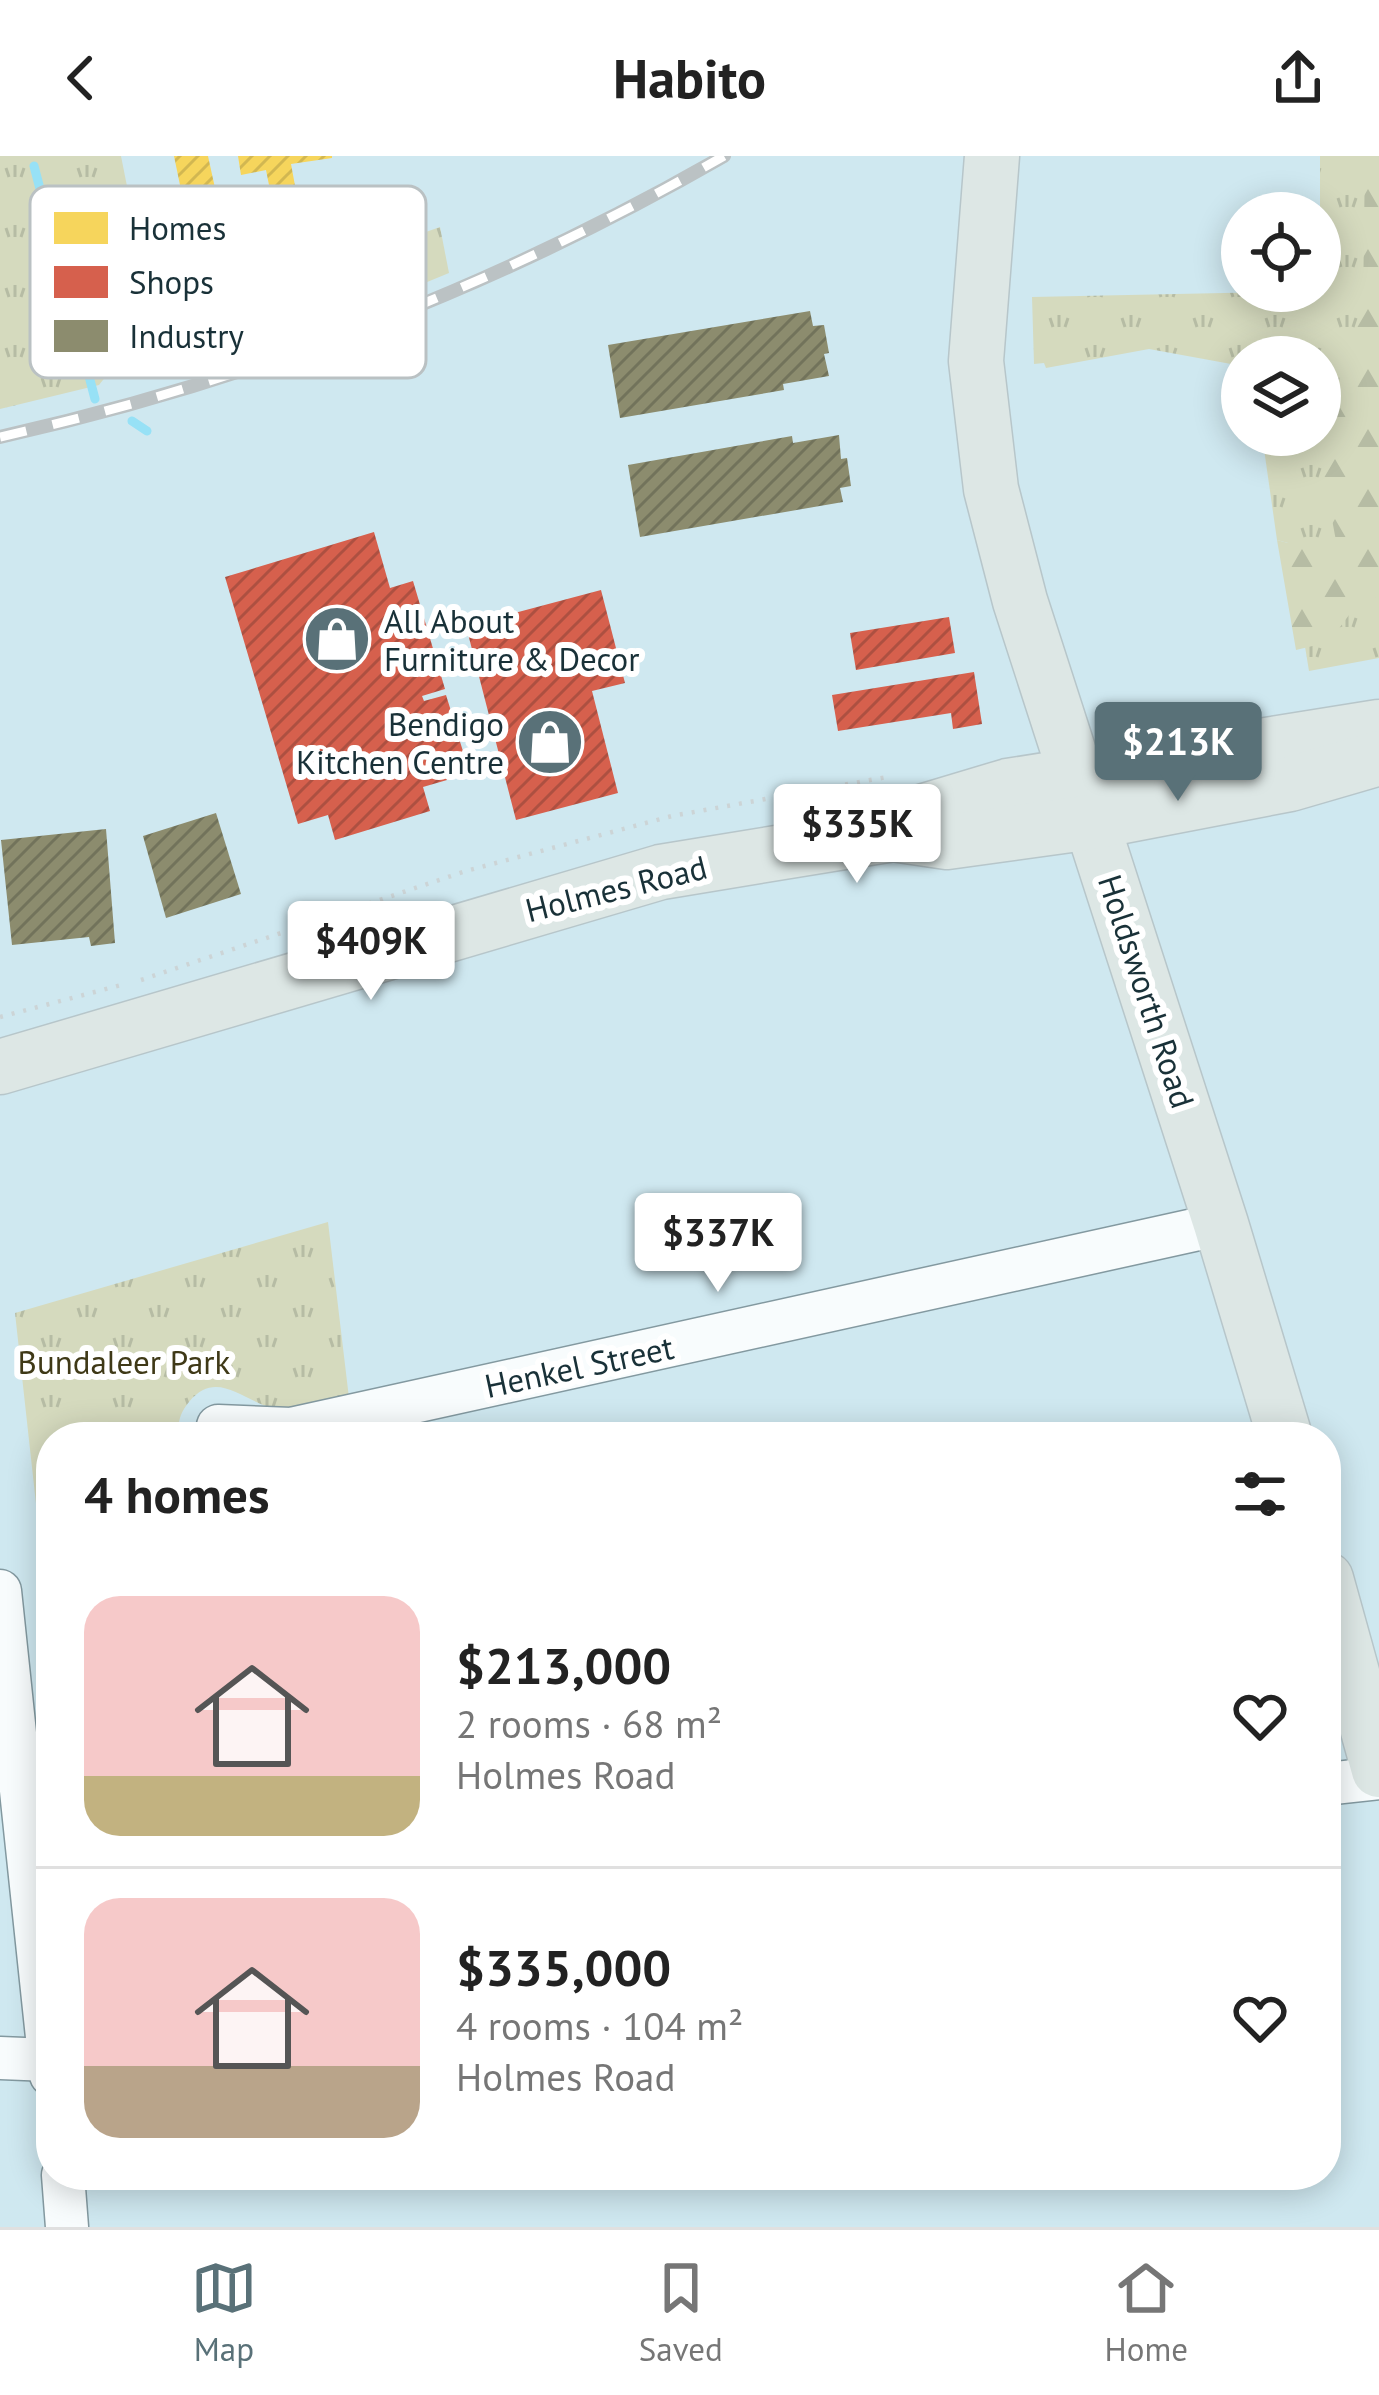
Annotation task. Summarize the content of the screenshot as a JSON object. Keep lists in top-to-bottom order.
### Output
{
  "streets": {
    "main road": ["Holmes Road", "Holdsworth Road"],
    "street": ["Henkel Street"]
  },
  "crossings": [
    ["Holmes Road", "Holdsworth Road"],
    ["Holdsworth Road", "Henkel Street"]
  ],
  "parks": ["Bundaleer Park"],
  "places": {
    "shop": ["All About Furniture & Decor", "Bendigo Kitchen Centre"]
  },
  "legend": ["Homes", "Shops", "Industry"],
  "page": {
    "header": "Habito",
    "price": [
      "$213K",
      "$335K",
      "$409K",
      "$337K"
    ],
    "heading": "4 homes",
    "list": [
      {
        "name": "$213,000",
        "note": "2 rooms · 68 m² · Holmes Road"
      },
      {
        "name": "$335,000",
        "note": "4 rooms · 104 m² · Holmes Road"
      }
    ],
    "tabs": ["Map", "Saved", "Home"]
  }
}
